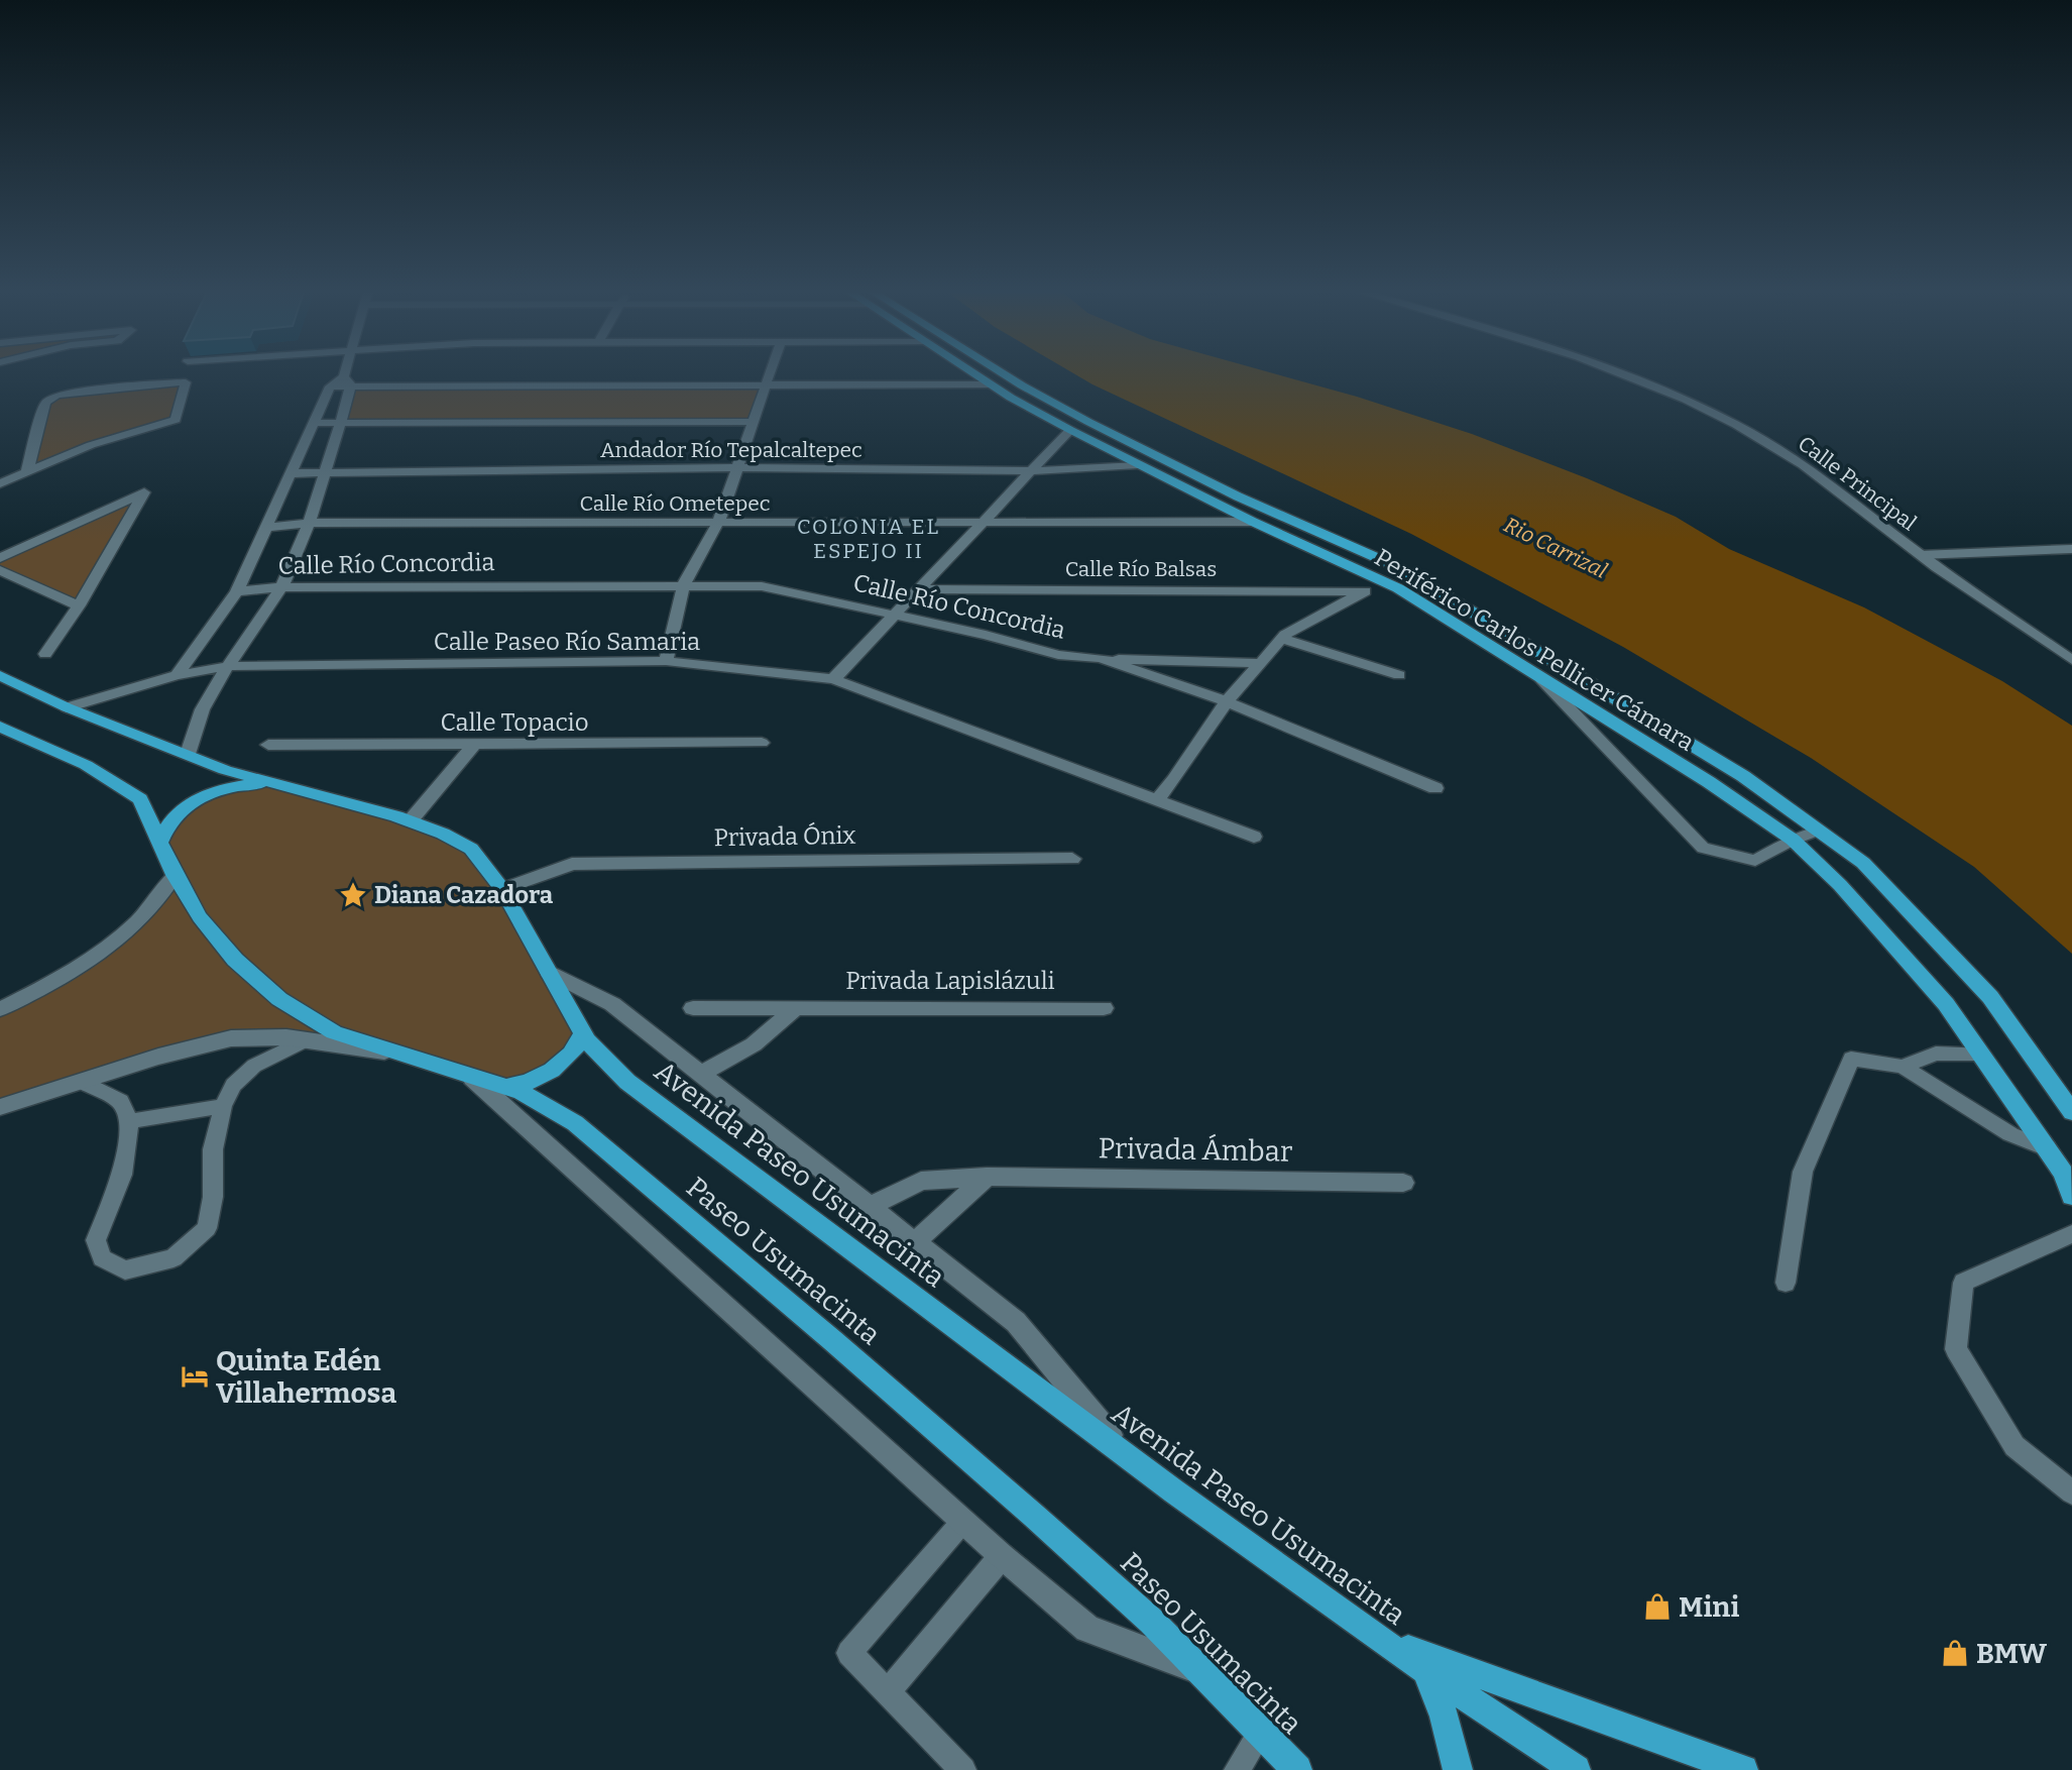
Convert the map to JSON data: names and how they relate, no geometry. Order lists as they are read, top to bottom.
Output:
{
  "streets": {
    "main road": ["Periférico Carlos Pellicer Cámara", "Avenida Paseo Usumacinta", "Paseo Usumacinta"],
    "street": [
      "Andador Río Tepalcaltepec",
      "Calle Principal",
      "Calle Río Ometepec",
      "Calle Río Concordia",
      "Calle Río Balsas",
      "Calle Paseo Río Samaria",
      "Calle Topacio",
      "Privada Ónix",
      "Privada Lapislázuli",
      "Privada Ámbar"
    ]
  },
  "crossings": [
    ["Andador Río Tepalcaltepec", "Periférico Carlos Pellicer Cámara"],
    ["Calle Río Ometepec", "Periférico Carlos Pellicer Cámara"],
    ["Calle Paseo Río Samaria", "Avenida Paseo Usumacinta"],
    ["Privada Ónix", "Avenida Paseo Usumacinta"]
  ],
  "districts": ["COLONIA EL ESPEJO II"],
  "water": ["Rio Carrizal"],
  "places": {
    "place": ["Diana Cazadora"],
    "hotel": ["Quinta Edén Villahermosa"],
    "shop": ["Mini", "BMW"]
  }
}
